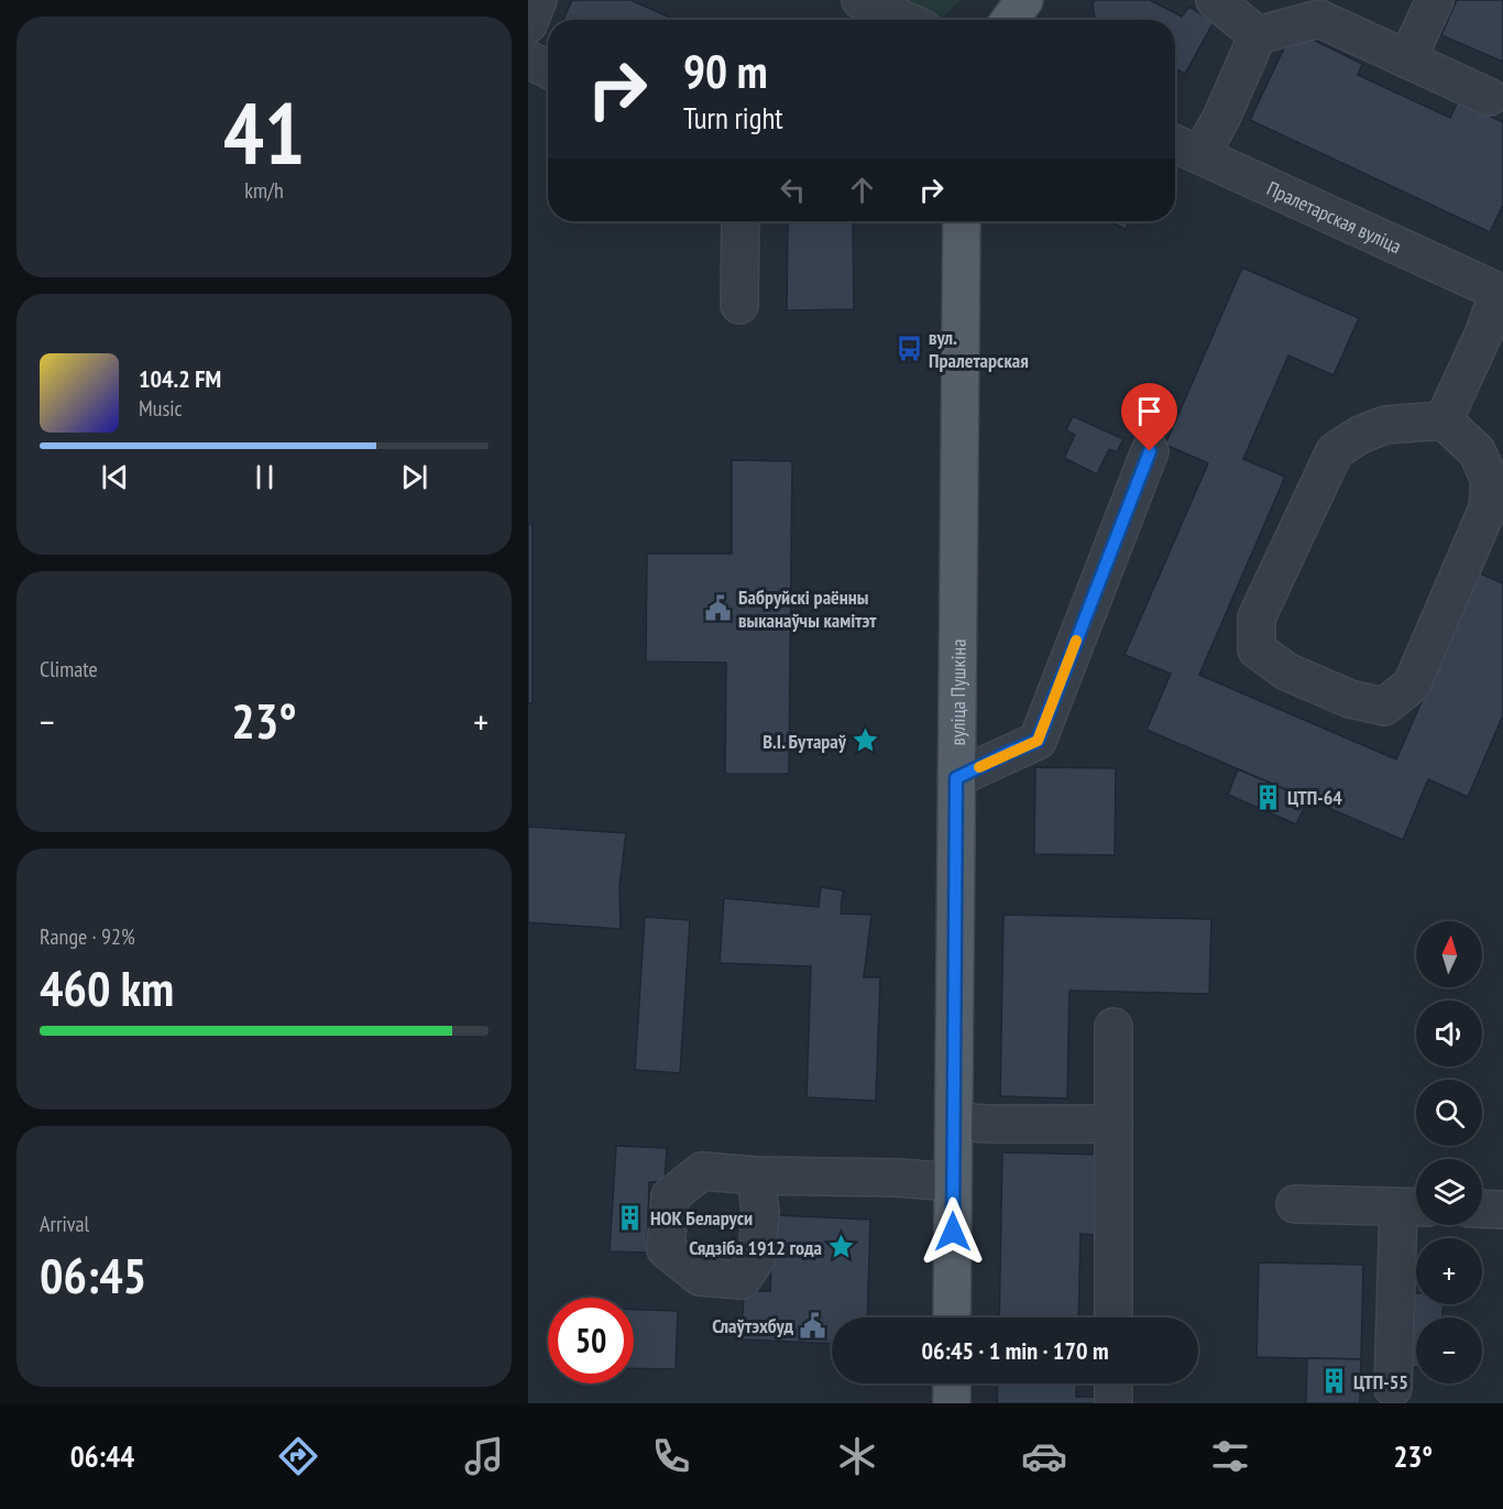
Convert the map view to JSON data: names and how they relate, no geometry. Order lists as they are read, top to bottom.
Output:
{
  "streets": {
    "main road": ["вуліца Пушкіна"],
    "street": ["Пралетарская вуліца"]
  },
  "places": {
    "bus stop": ["вул. Пралетарская"],
    "public building": ["Бабруйскі раённы выканаўчы камітэт", "Слаўтэхбуд"],
    "place": ["В.І. Бутараў", "Сядзіба 1912 года"],
    "building": ["ЦТП-64", "НОК Беларуси", "ЦТП-55"]
  },
  "north": "top",
  "page": {
    "tile": [
      ["41", "km/h"],
      "Climate",
      ["Range · 92%", "460 km"],
      ["Arrival", "06:45"]
    ],
    "turn": ["90 m", "Turn right"],
    "song": ["104.2 FM", "Music"],
    "heat": ["−", "23°", "+"],
    "map_buttons": ["+", "−"],
    "limit": "50",
    "trip": "06:45 · 1 min · 170 m",
    "tabs": ["06:44", "23°"]
  }
}
